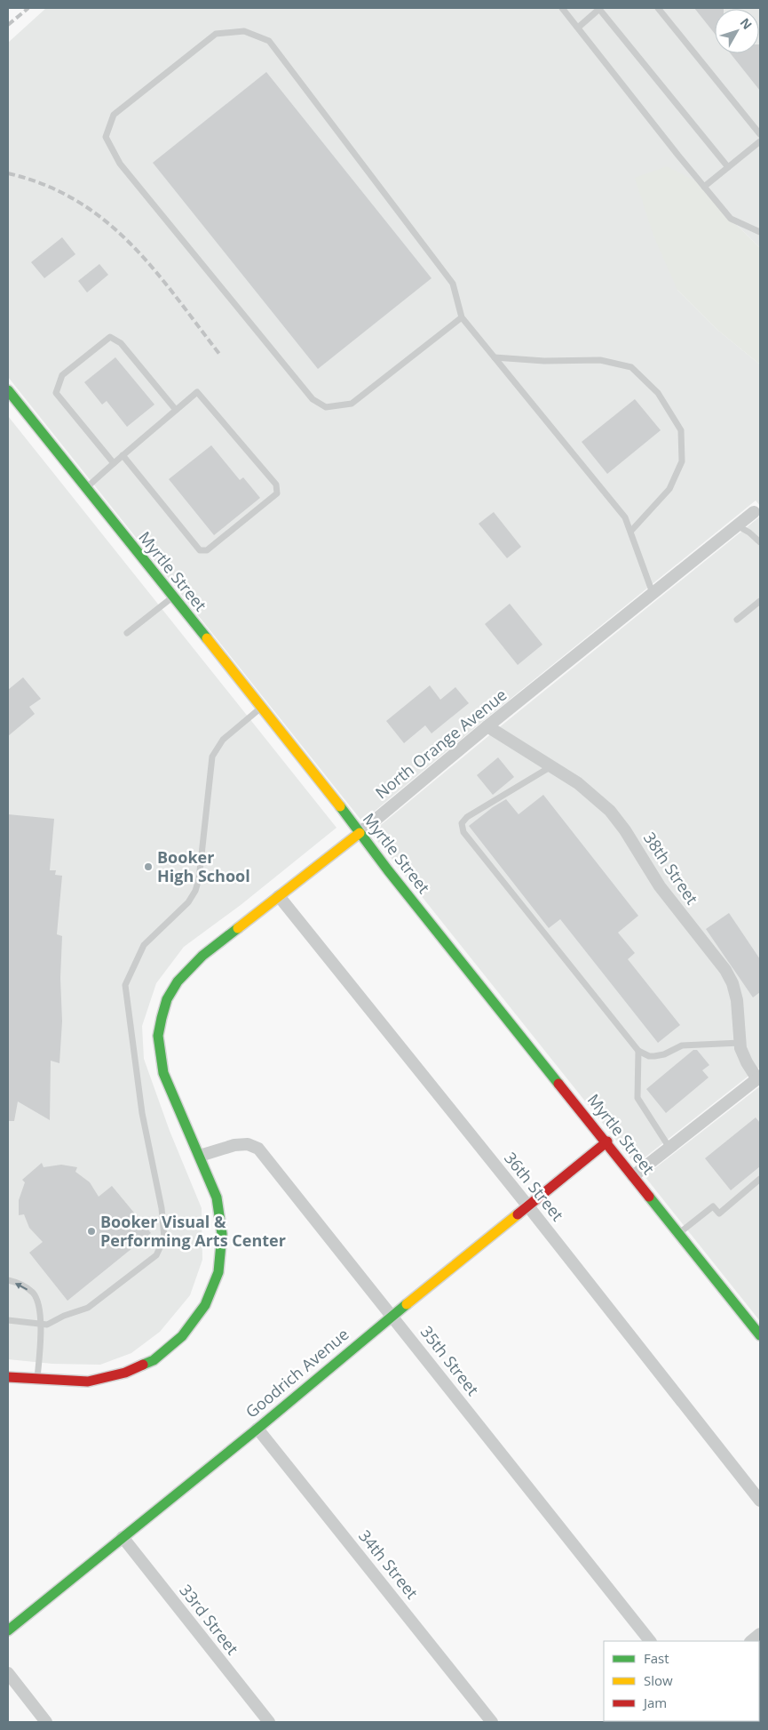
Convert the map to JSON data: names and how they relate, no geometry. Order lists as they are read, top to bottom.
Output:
{
  "streets": {
    "street": [
      "Myrtle Street",
      "North Orange Avenue",
      "38th Street",
      "36th Street",
      "35th Street",
      "Goodrich Avenue",
      "34th Street",
      "33rd Street"
    ]
  },
  "crossings": [
    ["Myrtle Street", "North Orange Avenue"],
    ["Myrtle Street", "Goodrich Avenue"],
    ["North Orange Avenue", "38th Street"],
    ["North Orange Avenue", "36th Street"],
    ["North Orange Avenue", "35th Street"],
    ["36th Street", "Goodrich Avenue"],
    ["35th Street", "Goodrich Avenue"],
    ["Goodrich Avenue", "34th Street"],
    ["Goodrich Avenue", "33rd Street"]
  ],
  "places": ["Booker High School", "Booker Visual & Performing Arts Center"],
  "legend": ["Fast", "Slow", "Jam"],
  "north": "top right"
}
